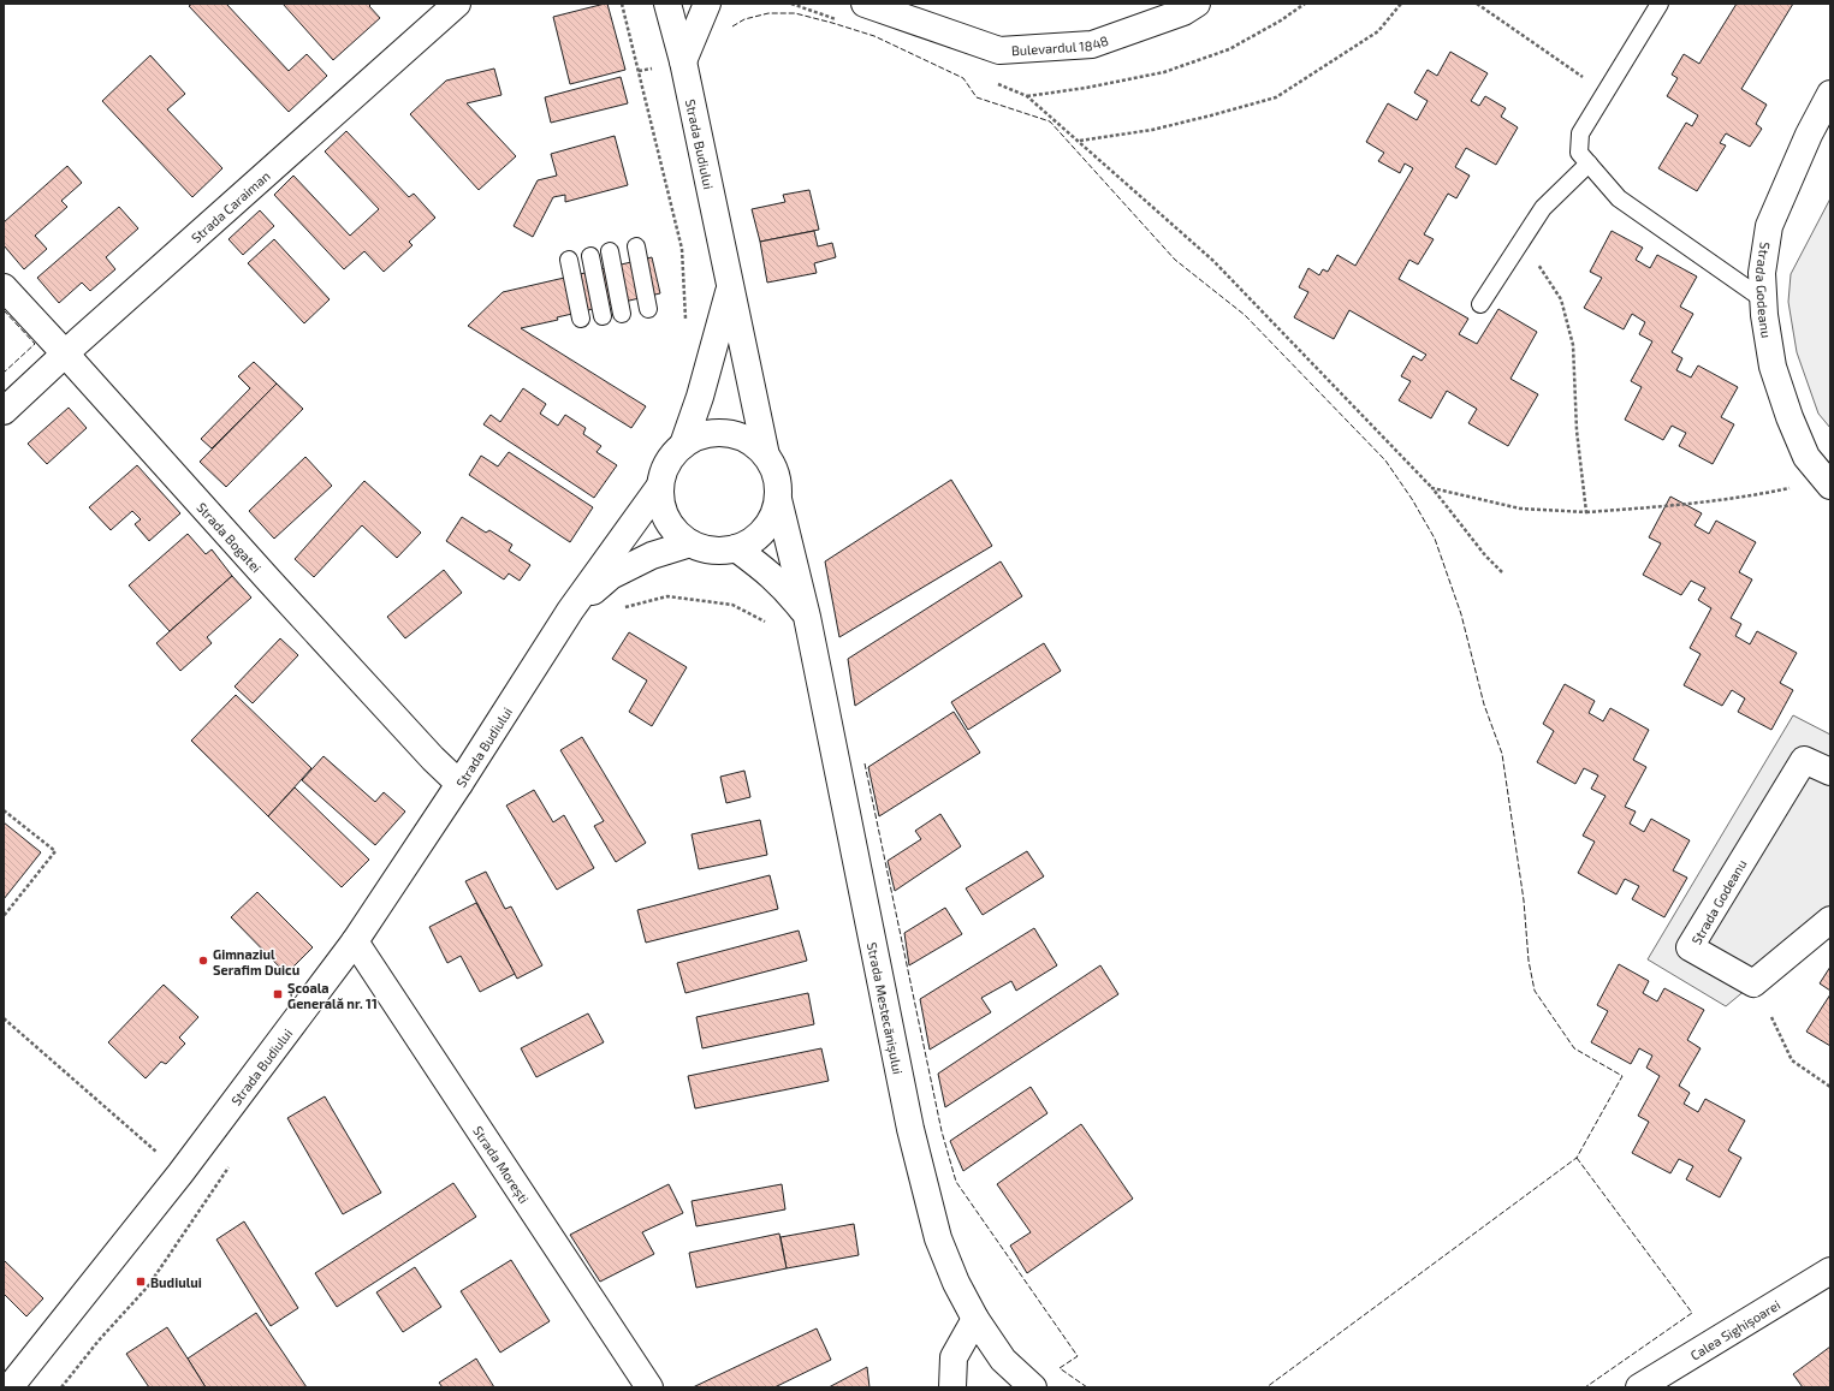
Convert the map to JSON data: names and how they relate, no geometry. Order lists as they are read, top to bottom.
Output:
{
  "streets": {
    "main road": [
      "Bulevardul 1848",
      "Strada Budiului",
      "Strada Caraiman",
      "Strada Godeanu",
      "Strada Bogatei",
      "Strada Mestecănișului",
      "Strada Morești",
      "Calea Sighișoarei"
    ]
  },
  "crossings": [
    ["Strada Budiului", "Strada Bogatei"],
    ["Strada Budiului", "Strada Mestecănișului"],
    ["Strada Budiului", "Strada Morești"],
    ["Strada Caraiman", "Strada Bogatei"]
  ],
  "places": {
    "other": ["Gimnaziul Serafim Duicu"],
    "transit": ["Școala Generală nr. 11", "Budiului"]
  }
}
